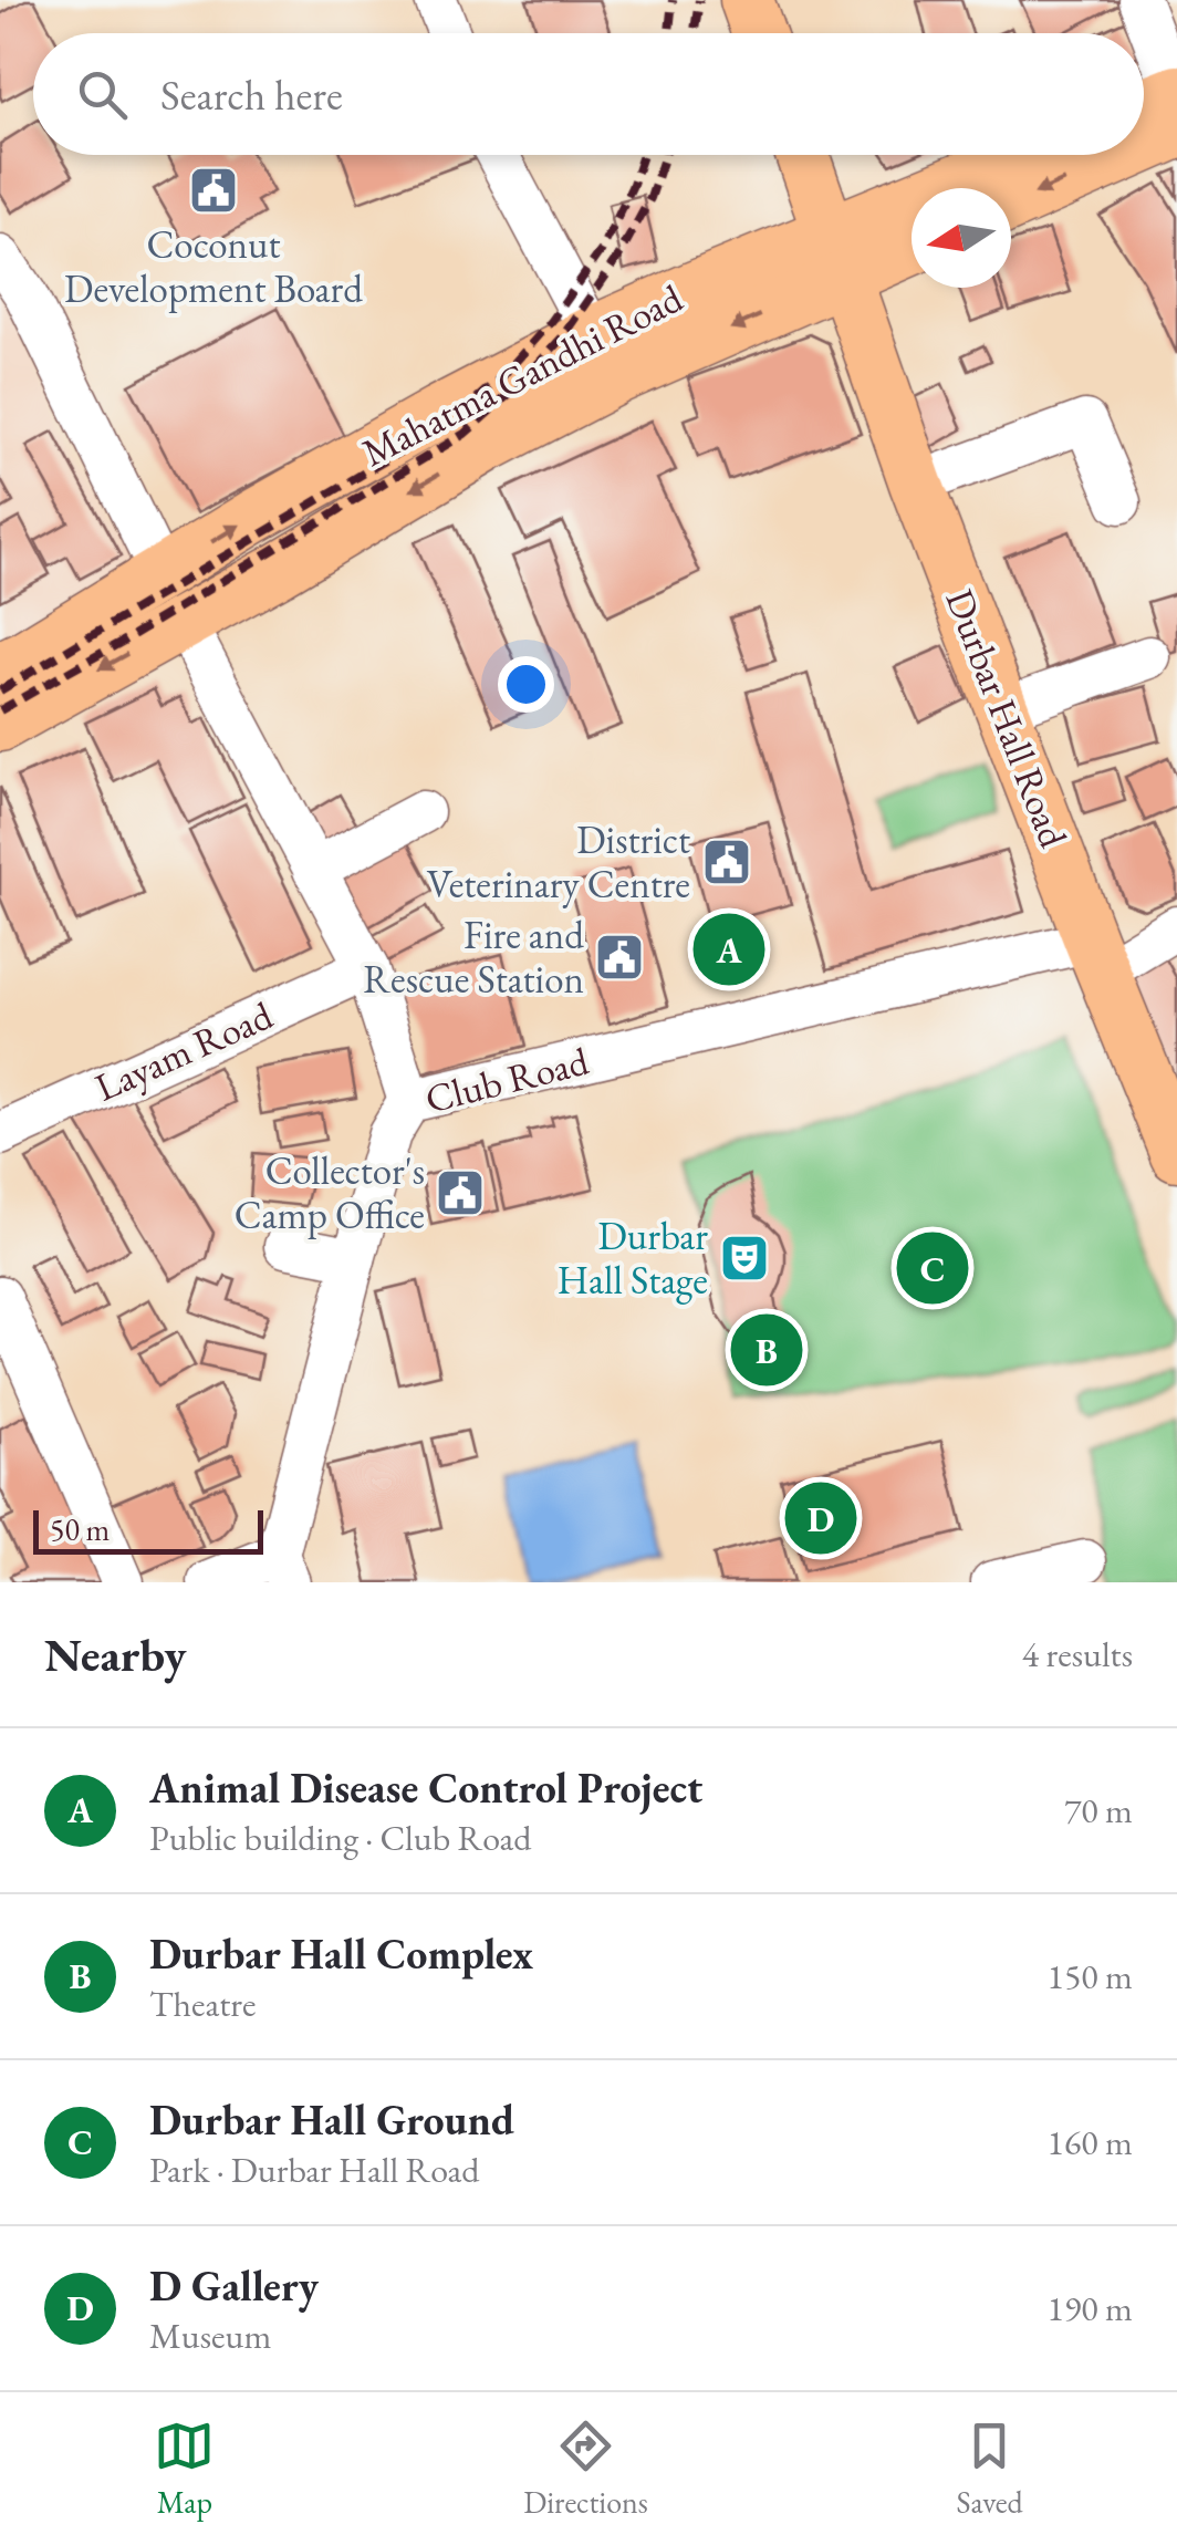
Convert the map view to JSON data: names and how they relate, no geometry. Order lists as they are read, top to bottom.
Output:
{
  "streets": {
    "main road": ["Mahatma Gandhi Road", "Durbar Hall Road"],
    "street": ["Layam Road", "Club Road"]
  },
  "crossings": [
    ["Mahatma Gandhi Road", "Durbar Hall Road"],
    ["Durbar Hall Road", "Club Road"]
  ],
  "places": {
    "public building": [
      "Coconut Development Board",
      "District Veterinary Centre",
      "Fire and Rescue Station",
      "Collector's Camp Office"
    ],
    "theatre": ["Durbar Hall Stage"]
  },
  "scale_bar": "50 m",
  "north": "left",
  "page": {
    "search": "Search here",
    "pins": [
      "A",
      "C",
      "B",
      "D"
    ],
    "scale": "50 m",
    "heading": ["Nearby", "4 results"],
    "list": [
      {
        "mark": "A",
        "name": "Animal Disease Control Project",
        "note": "Public building · Club Road",
        "value": "70 m"
      },
      {
        "mark": "B",
        "name": "Durbar Hall Complex",
        "note": "Theatre",
        "value": "150 m"
      },
      {
        "mark": "C",
        "name": "Durbar Hall Ground",
        "note": "Park · Durbar Hall Road",
        "value": "160 m"
      },
      {
        "mark": "D",
        "name": "D Gallery",
        "note": "Museum",
        "value": "190 m"
      }
    ],
    "nav": ["Map", "Directions", "Saved"]
  }
}
